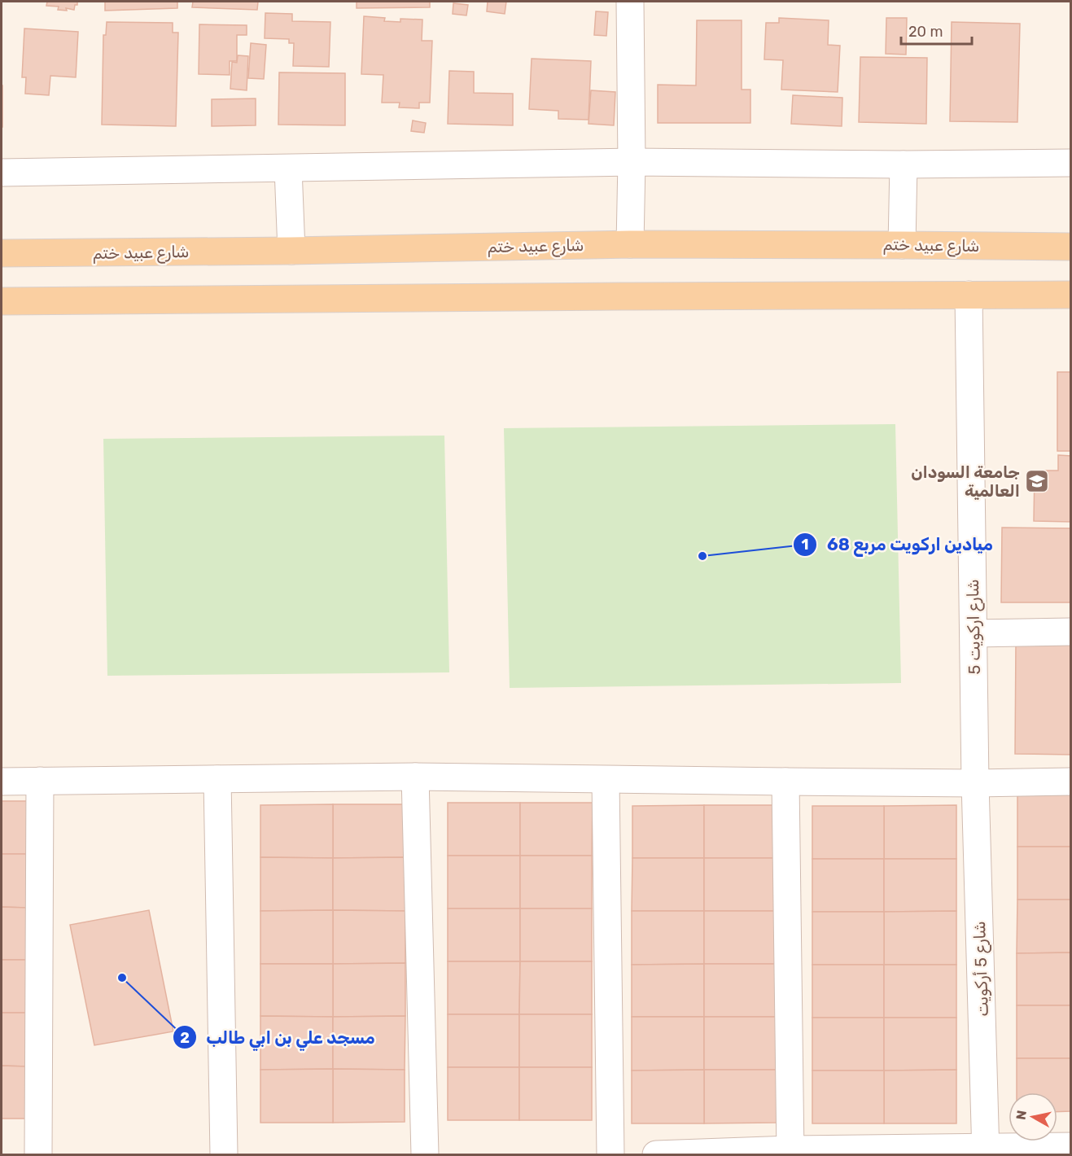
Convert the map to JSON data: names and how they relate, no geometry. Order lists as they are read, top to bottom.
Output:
{
  "streets": {
    "main road": ["شارع عبيد ختم"],
    "street": ["شارع اركويت 5", "شارع 5 أركويت"]
  },
  "crossings": [
    ["شارع اركويت 5", "شارع 5 أركويت"]
  ],
  "places": {
    "school or university": ["جامعة السودان العالمية"],
    "other": ["ميادين اركويت مربع 68", "مسجد علي بن ابي طالب"]
  },
  "scale_bar": "20 m",
  "north": "left"
}
